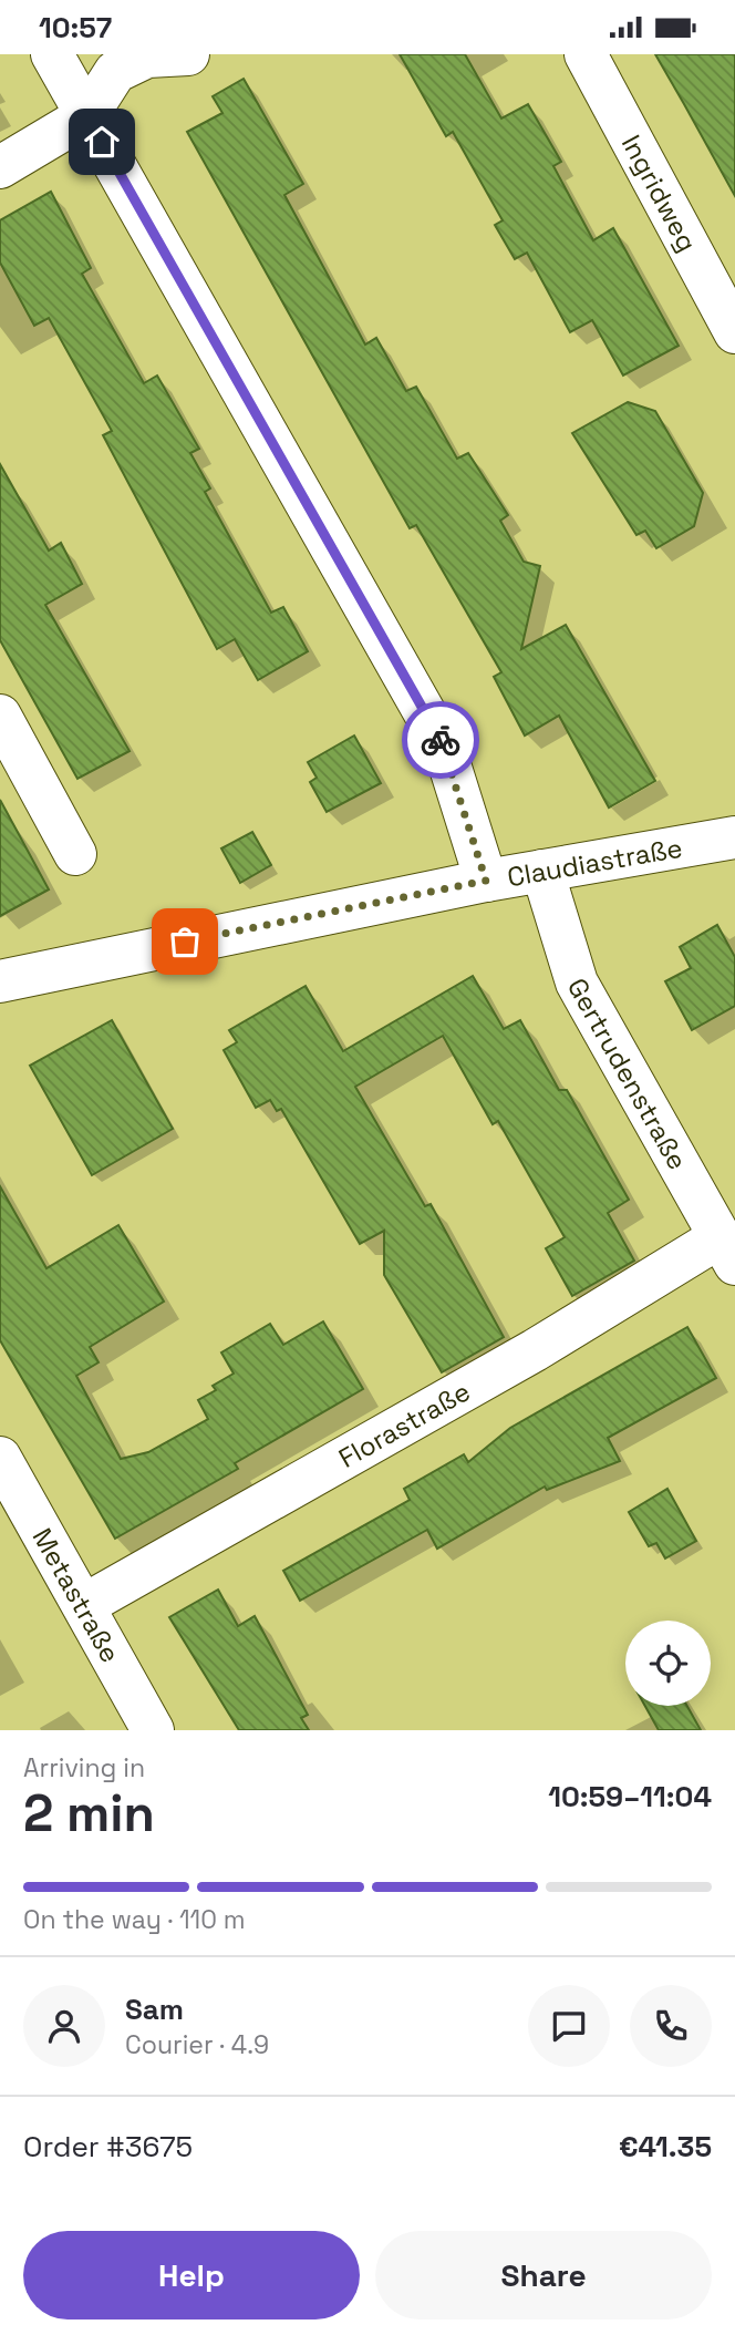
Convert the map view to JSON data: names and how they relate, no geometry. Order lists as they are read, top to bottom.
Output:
{
  "streets": {
    "street": [
      "Ingridweg",
      "Claudiastraße",
      "Gertrudenstraße",
      "Florastraße",
      "Metastraße"
    ]
  },
  "crossings": [
    ["Claudiastraße", "Gertrudenstraße"],
    ["Gertrudenstraße", "Florastraße"],
    ["Florastraße", "Metastraße"]
  ],
  "page": {
    "status": "10:57",
    "heading": ["2 min", "Arriving in", "10:59–11:04"],
    "panel": [
      "Sam",
      "Courier · 4.9",
      "Order #3675",
      "€41.35"
    ],
    "bar": "On the way · 110 m",
    "buttons": ["Help", "Share"]
  }
}
